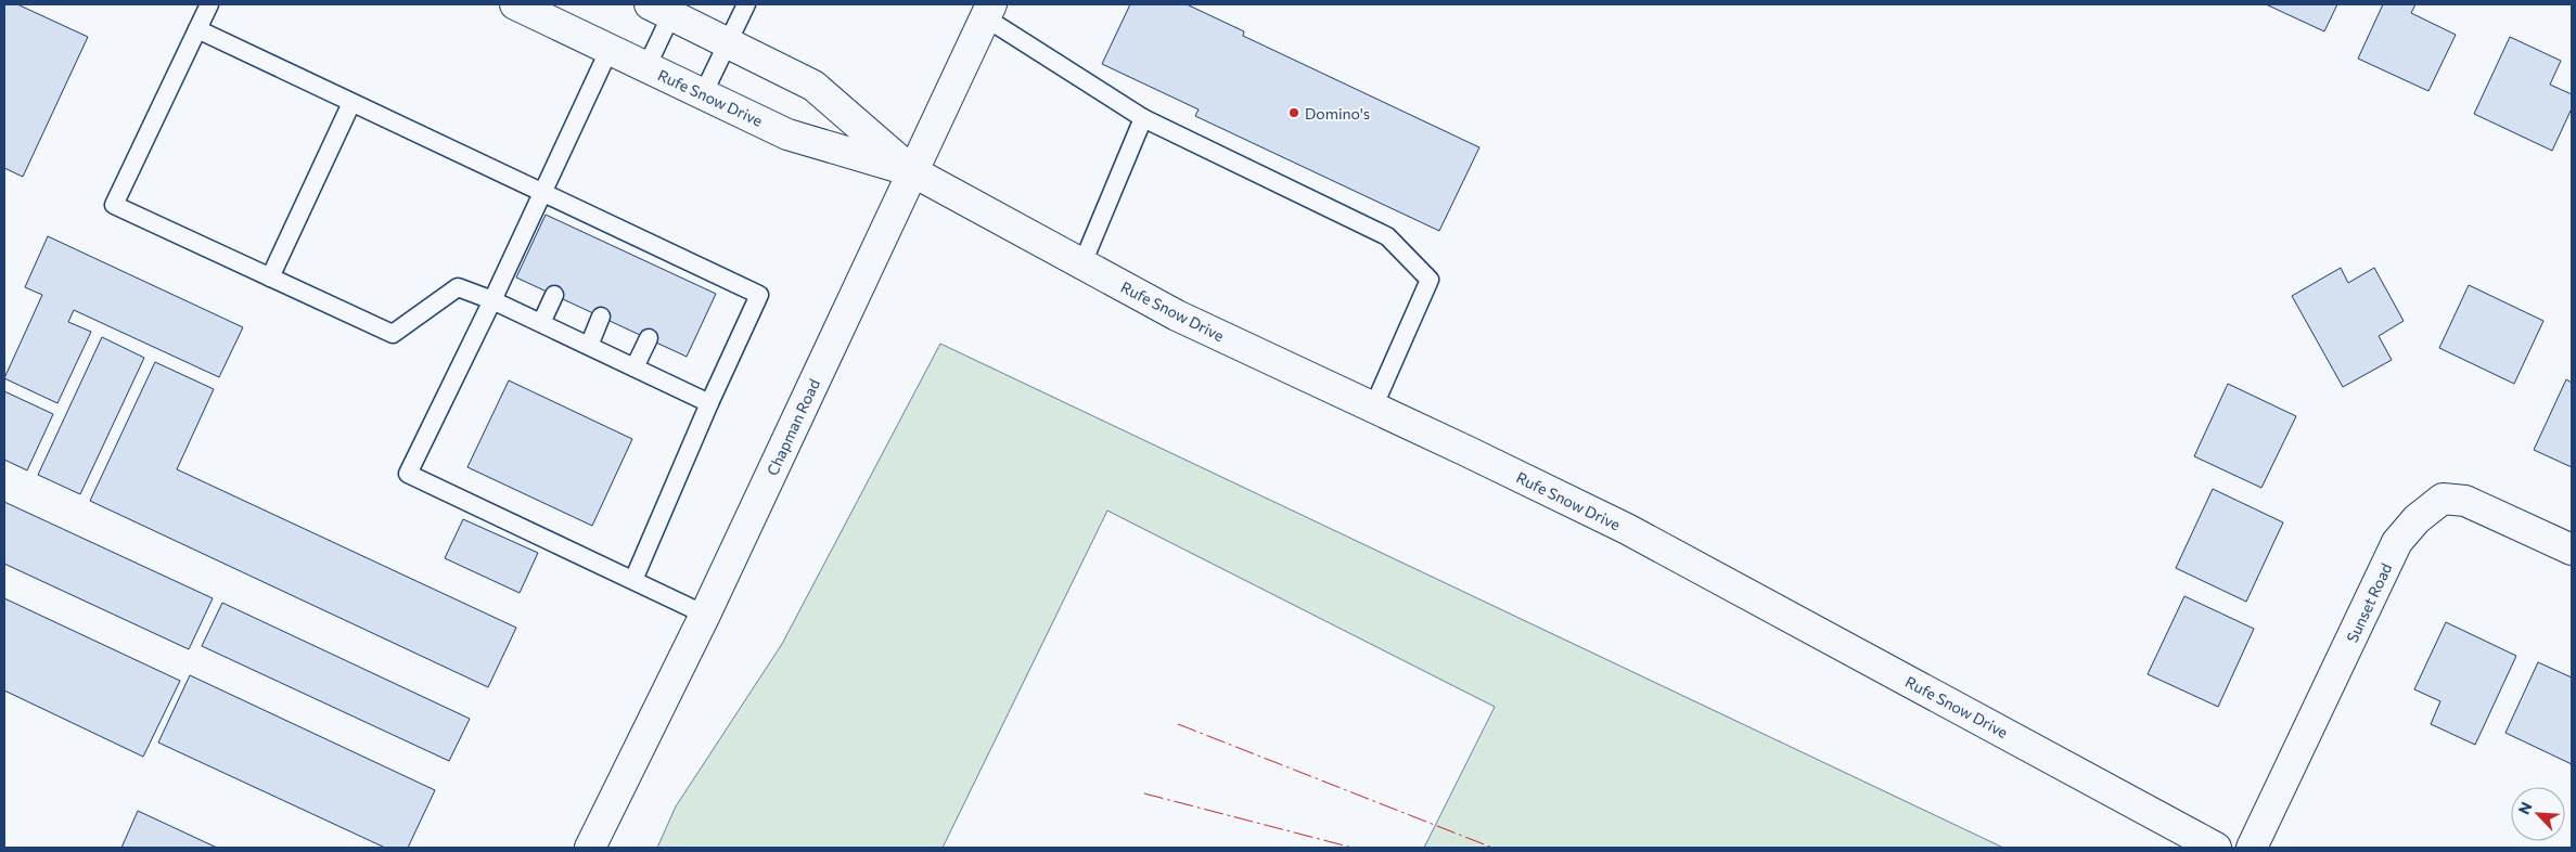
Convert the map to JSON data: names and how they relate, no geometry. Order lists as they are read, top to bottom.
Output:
{
  "streets": {
    "main road": ["Rufe Snow Drive", "Chapman Road", "Sunset Road"]
  },
  "crossings": [
    ["Rufe Snow Drive", "Chapman Road"]
  ],
  "places": ["Domino's"],
  "north": "top left"
}
